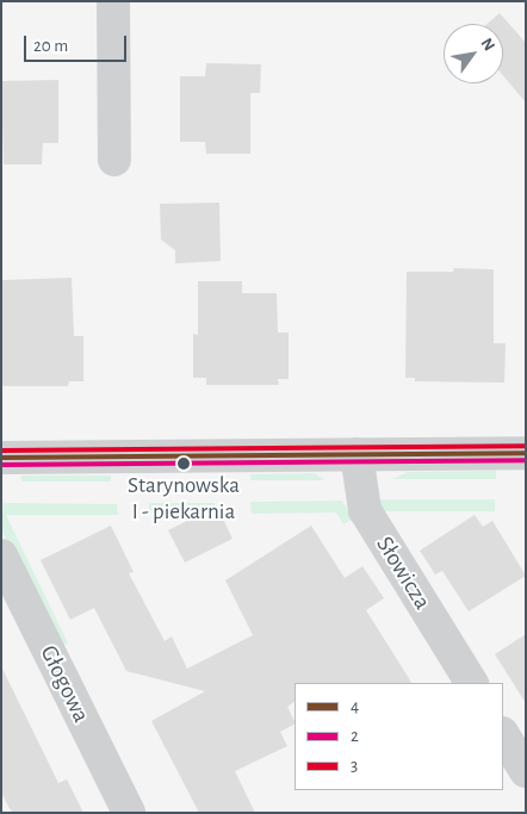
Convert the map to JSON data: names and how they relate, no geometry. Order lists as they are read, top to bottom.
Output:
{
  "streets": {
    "street": ["Słowicza", "Głogowa"]
  },
  "places": ["Starynowska I - piekarnia"],
  "lines": ["transit line 3", "transit line 4", "transit line 2"],
  "legend": ["4", "2", "3"],
  "scale_bar": "20 m",
  "north": "top right"
}
